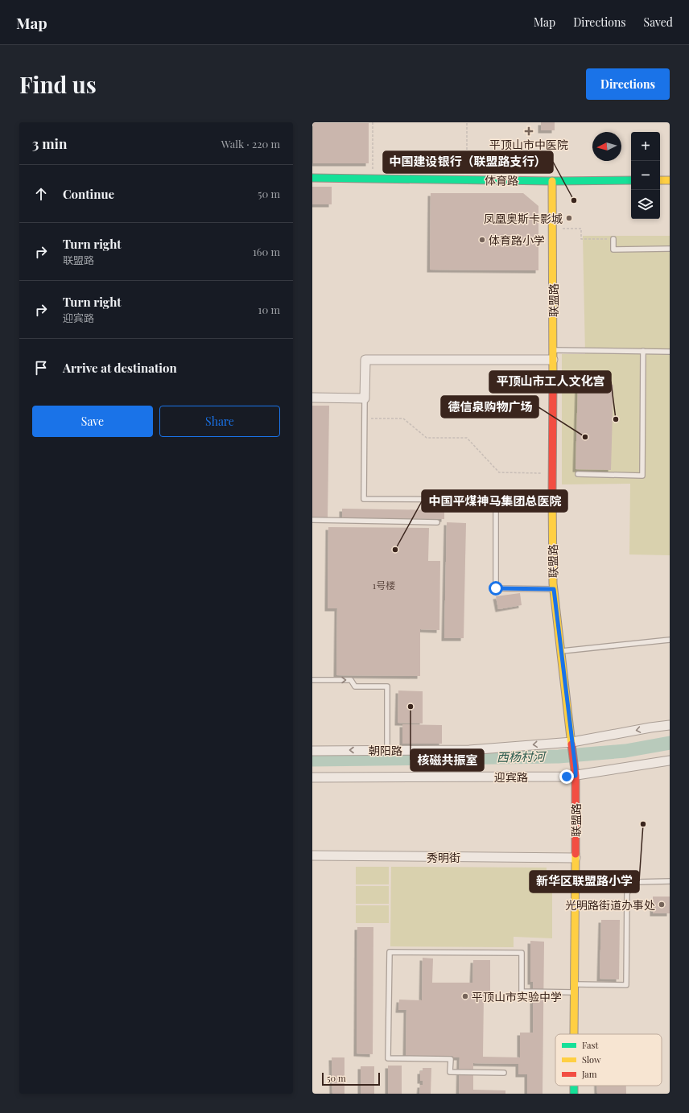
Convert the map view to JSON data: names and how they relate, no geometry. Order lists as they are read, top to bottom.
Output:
{
  "streets": {
    "street": [
      "体育路",
      "联盟路",
      "朝阳路",
      "迎宾路",
      "秀明街"
    ]
  },
  "crossings": [
    ["体育路", "联盟路"],
    ["联盟路", "朝阳路"],
    ["联盟路", "迎宾路"],
    ["联盟路", "秀明街"]
  ],
  "one_way": ["朝阳路"],
  "water": ["西杨村河"],
  "places": {
    "health": ["平顶山市中医院"],
    "other": [
      "中国建设银行（联盟路支行）",
      "凤凰奥斯卡影城",
      "体育路小学",
      "平顶山市工人文化宫",
      "德信泉购物广场",
      "中国平煤神马集团总医院",
      "核磁共振室",
      "新华区联盟路小学",
      "光明路街道办事处",
      "平顶山市实验中学"
    ]
  },
  "house_numbers": ["1号楼"],
  "legend": ["Fast", "Slow", "Jam"],
  "scale_bar": "50 m",
  "north": "left",
  "page": {
    "header": "Map",
    "nav": ["Map", "Directions", "Saved"],
    "buttons": [
      "Directions",
      ["Save", "Share"]
    ],
    "title": "Find us",
    "heading": ["3 min", "Walk · 220 m"],
    "map_buttons": ["+", "−"],
    "list": [
      ["Continue", "50 m"],
      ["Turn right", "联盟路", "160 m"],
      ["Turn right", "迎宾路", "10 m"],
      "Arrive at destination"
    ],
    "scale": "50 m"
  }
}
